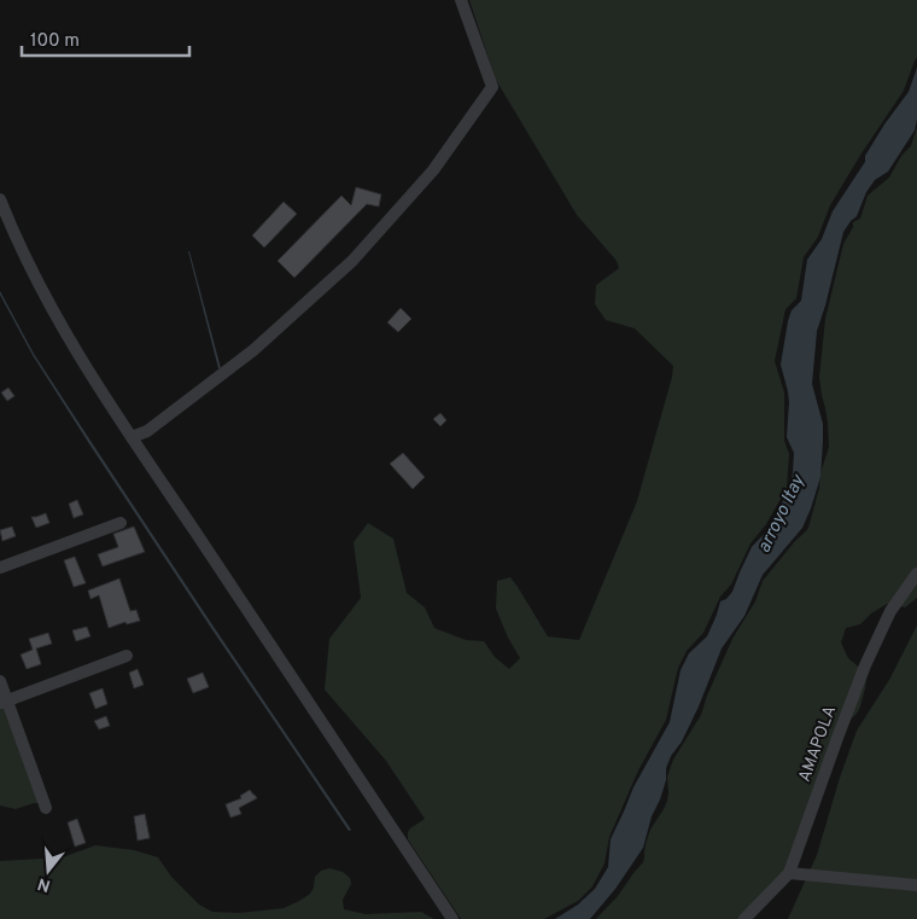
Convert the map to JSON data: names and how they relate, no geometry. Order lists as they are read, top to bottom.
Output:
{
  "streets": {
    "street": ["AMAPOLA"]
  },
  "water": ["arroyo Itay"],
  "scale_bar": "100 m",
  "north": "bottom"
}
